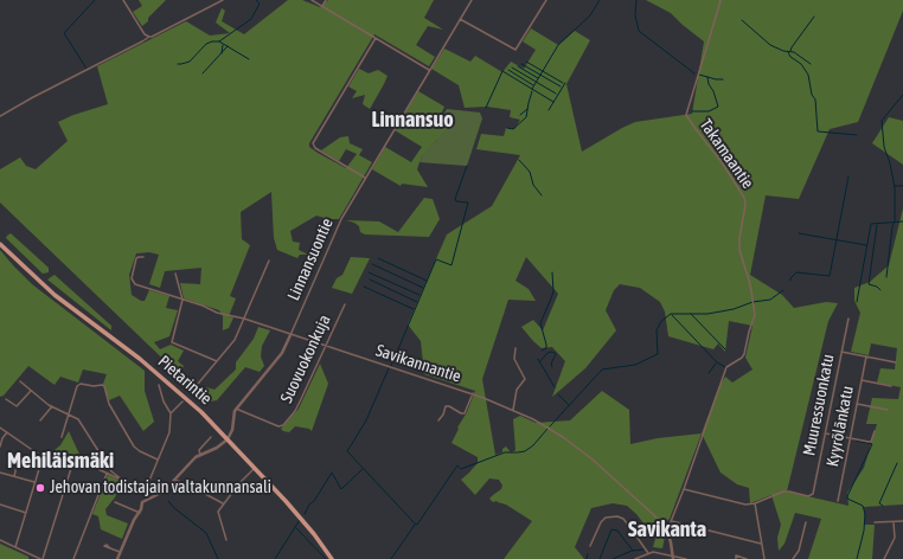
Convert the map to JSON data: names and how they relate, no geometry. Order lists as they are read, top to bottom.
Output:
{
  "streets": {
    "main road": ["Pietarintie"],
    "street": [
      "Takamaantie",
      "Linnansuontie",
      "Suovuokonkuja",
      "Savikannantie",
      "Muuressuonkatu",
      "Kyyrölänkatu"
    ]
  },
  "crossings": [
    ["Takamaantie", "Savikannantie"],
    ["Linnansuontie", "Suovuokonkuja"],
    ["Linnansuontie", "Savikannantie"],
    ["Linnansuontie", "Pietarintie"],
    ["Suovuokonkuja", "Savikannantie"]
  ],
  "districts": ["Linnansuo", "Mehiläismäki", "Savikanta"],
  "places": ["Jehovan todistajain valtakunnansali"]
}
